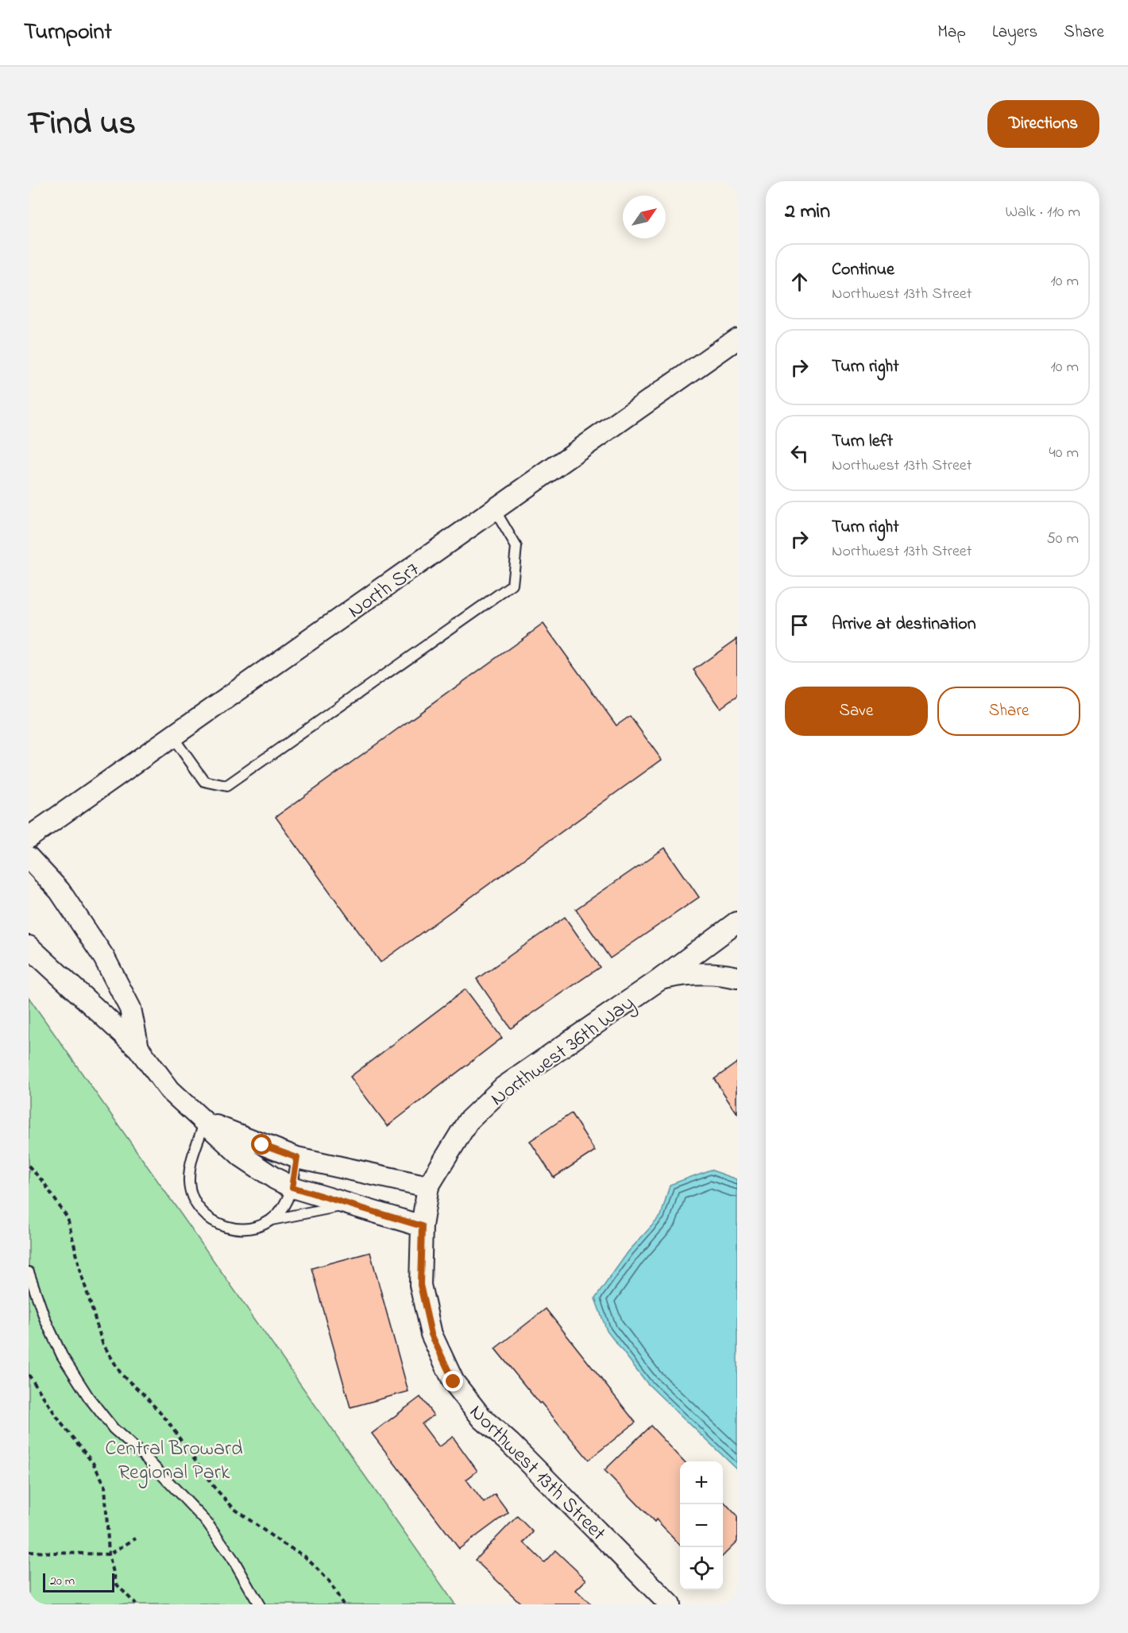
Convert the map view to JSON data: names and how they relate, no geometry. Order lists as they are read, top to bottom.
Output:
{
  "streets": {
    "street": ["North Sr7", "Northwest 36th Way", "Northwest 13th Street"]
  },
  "crossings": [
    ["Northwest 36th Way", "Northwest 13th Street"]
  ],
  "parks": ["Central Broward Regional Park"],
  "scale_bar": "20 m",
  "north": "top right",
  "page": {
    "header": "Turnpoint",
    "nav": ["Map", "Layers", "Share"],
    "title": "Find us",
    "buttons": [
      "Directions",
      ["Save", "Share"]
    ],
    "heading": ["2 min", "Walk · 110 m"],
    "list": [
      ["Continue", "Northwest 13th Street", "10 m"],
      ["Turn right", "10 m"],
      ["Turn left", "Northwest 13th Street", "40 m"],
      ["Turn right", "Northwest 13th Street", "50 m"],
      "Arrive at destination"
    ],
    "map_buttons": ["+", "−"],
    "scale": "20 m"
  }
}
